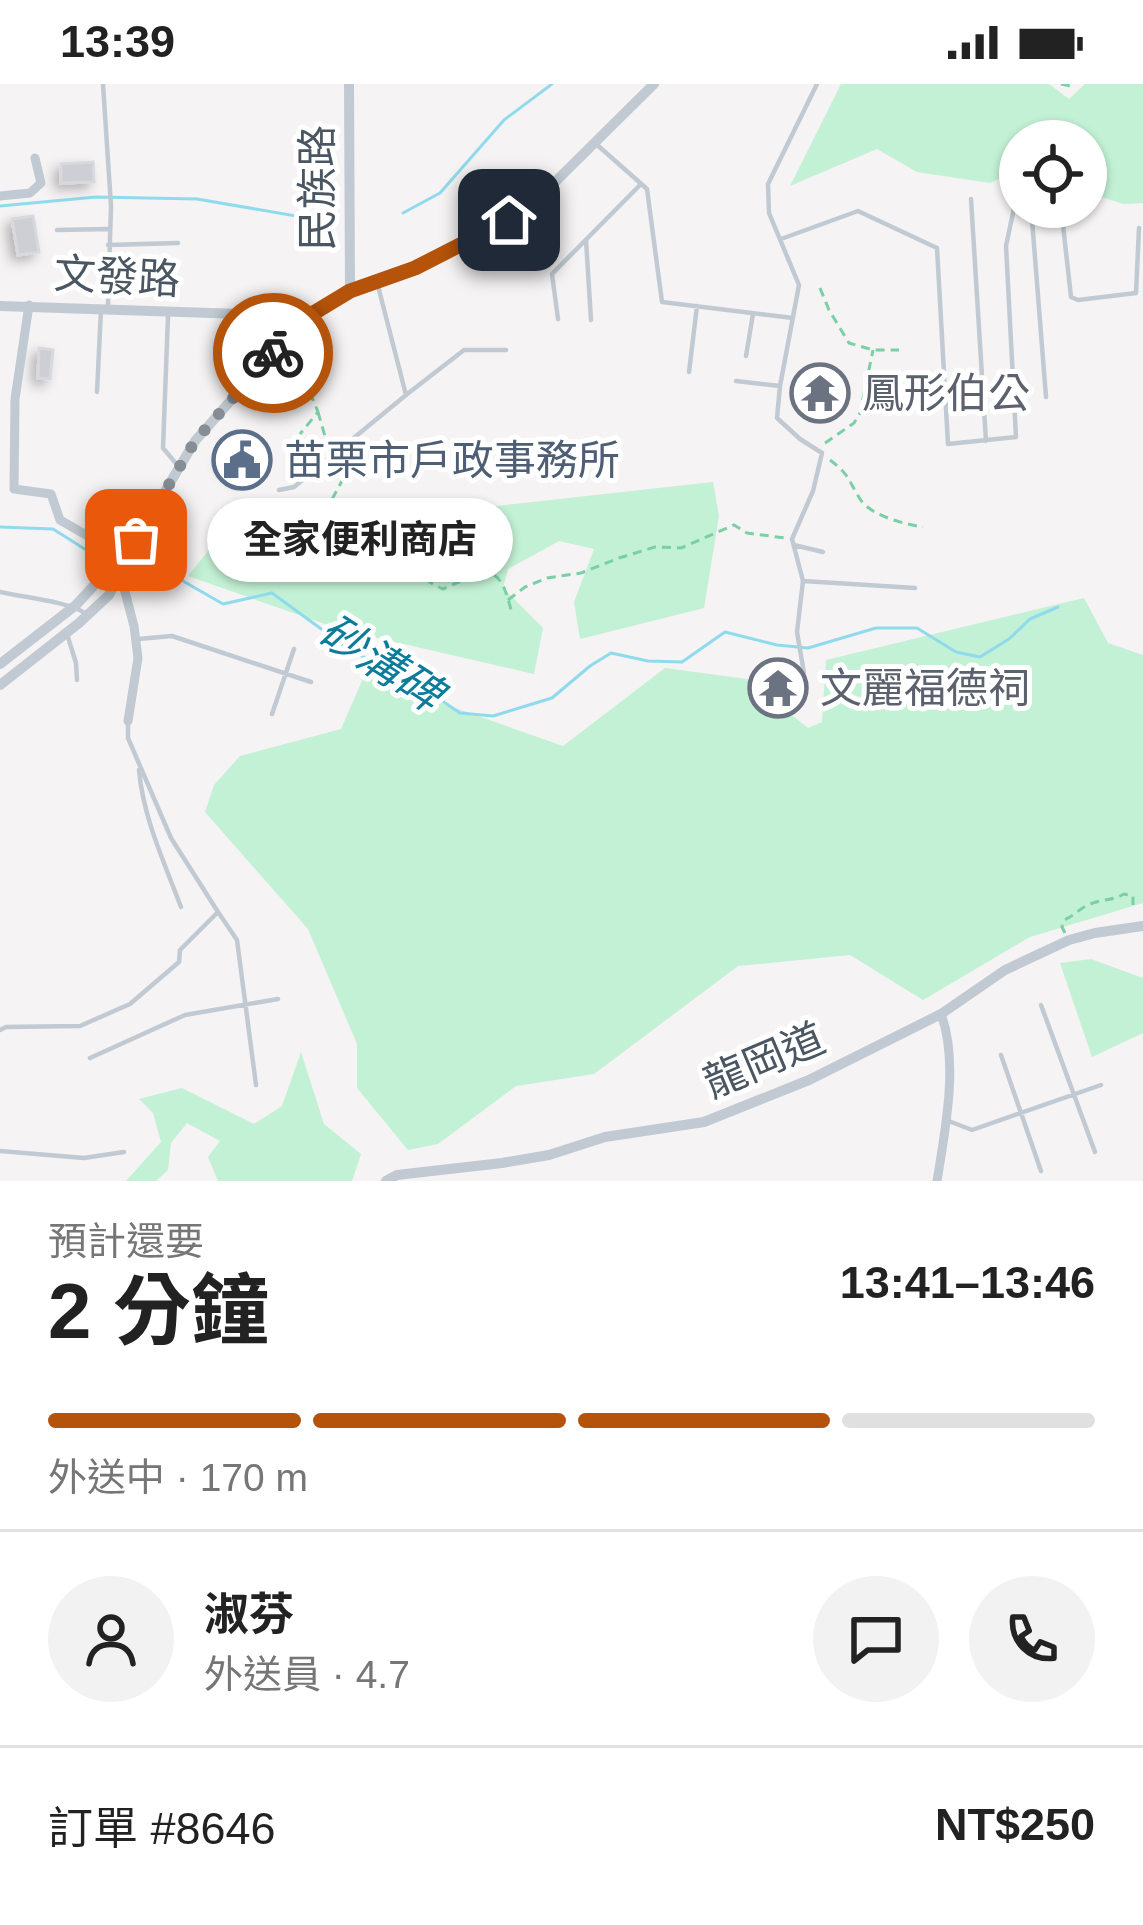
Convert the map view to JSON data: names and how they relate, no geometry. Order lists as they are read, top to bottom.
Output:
{
  "streets": {
    "street": ["民族路", "文發路", "龍岡道"]
  },
  "water": ["砂溝碑"],
  "places": {
    "temple": ["鳳形伯公", "文麗福德祠"],
    "public building": ["苗栗市戶政事務所"],
    "other": ["全家便利商店"]
  },
  "page": {
    "status": "13:39",
    "bubble": "全家便利商店",
    "heading": ["2 分鐘", "預計還要", "13:41–13:46"],
    "panel": [
      "淑芬",
      "外送員 · 4.7",
      "訂單 #8646",
      "NT$250"
    ],
    "bar": "外送中 · 170 m"
  }
}
